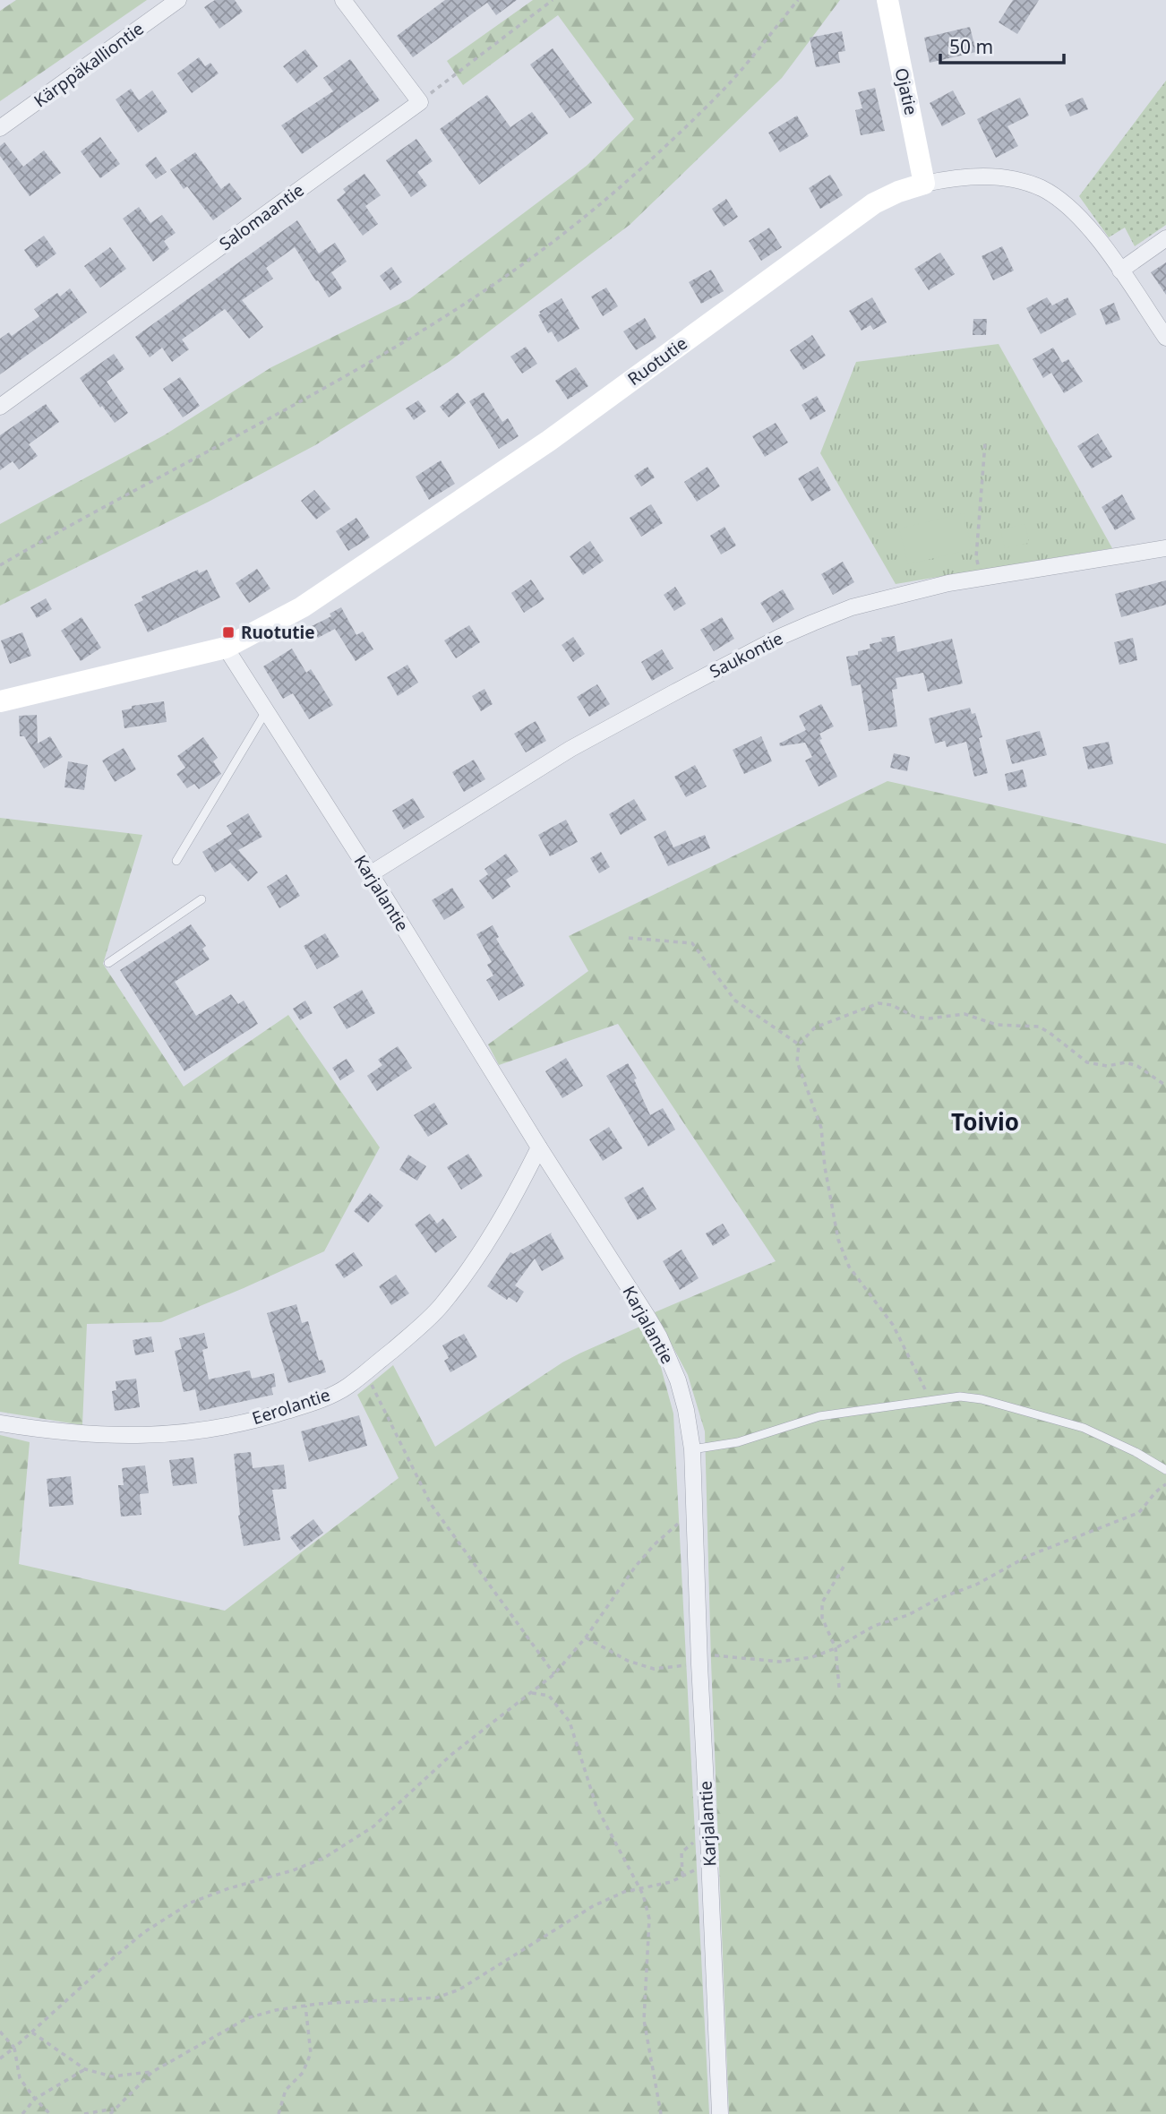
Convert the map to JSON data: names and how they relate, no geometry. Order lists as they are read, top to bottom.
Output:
{
  "streets": {
    "street": [
      "Kärppäkalliontie",
      "Ojatie",
      "Salomaantie",
      "Ruotutie",
      "Saukontie",
      "Karjalantie",
      "Eerolantie"
    ]
  },
  "crossings": [
    ["Ojatie", "Ruotutie"],
    ["Ruotutie", "Karjalantie"],
    ["Saukontie", "Karjalantie"],
    ["Karjalantie", "Eerolantie"]
  ],
  "districts": ["Toivio"],
  "places": {
    "transit": ["Ruotutie"]
  },
  "scale_bar": "50 m"
}
